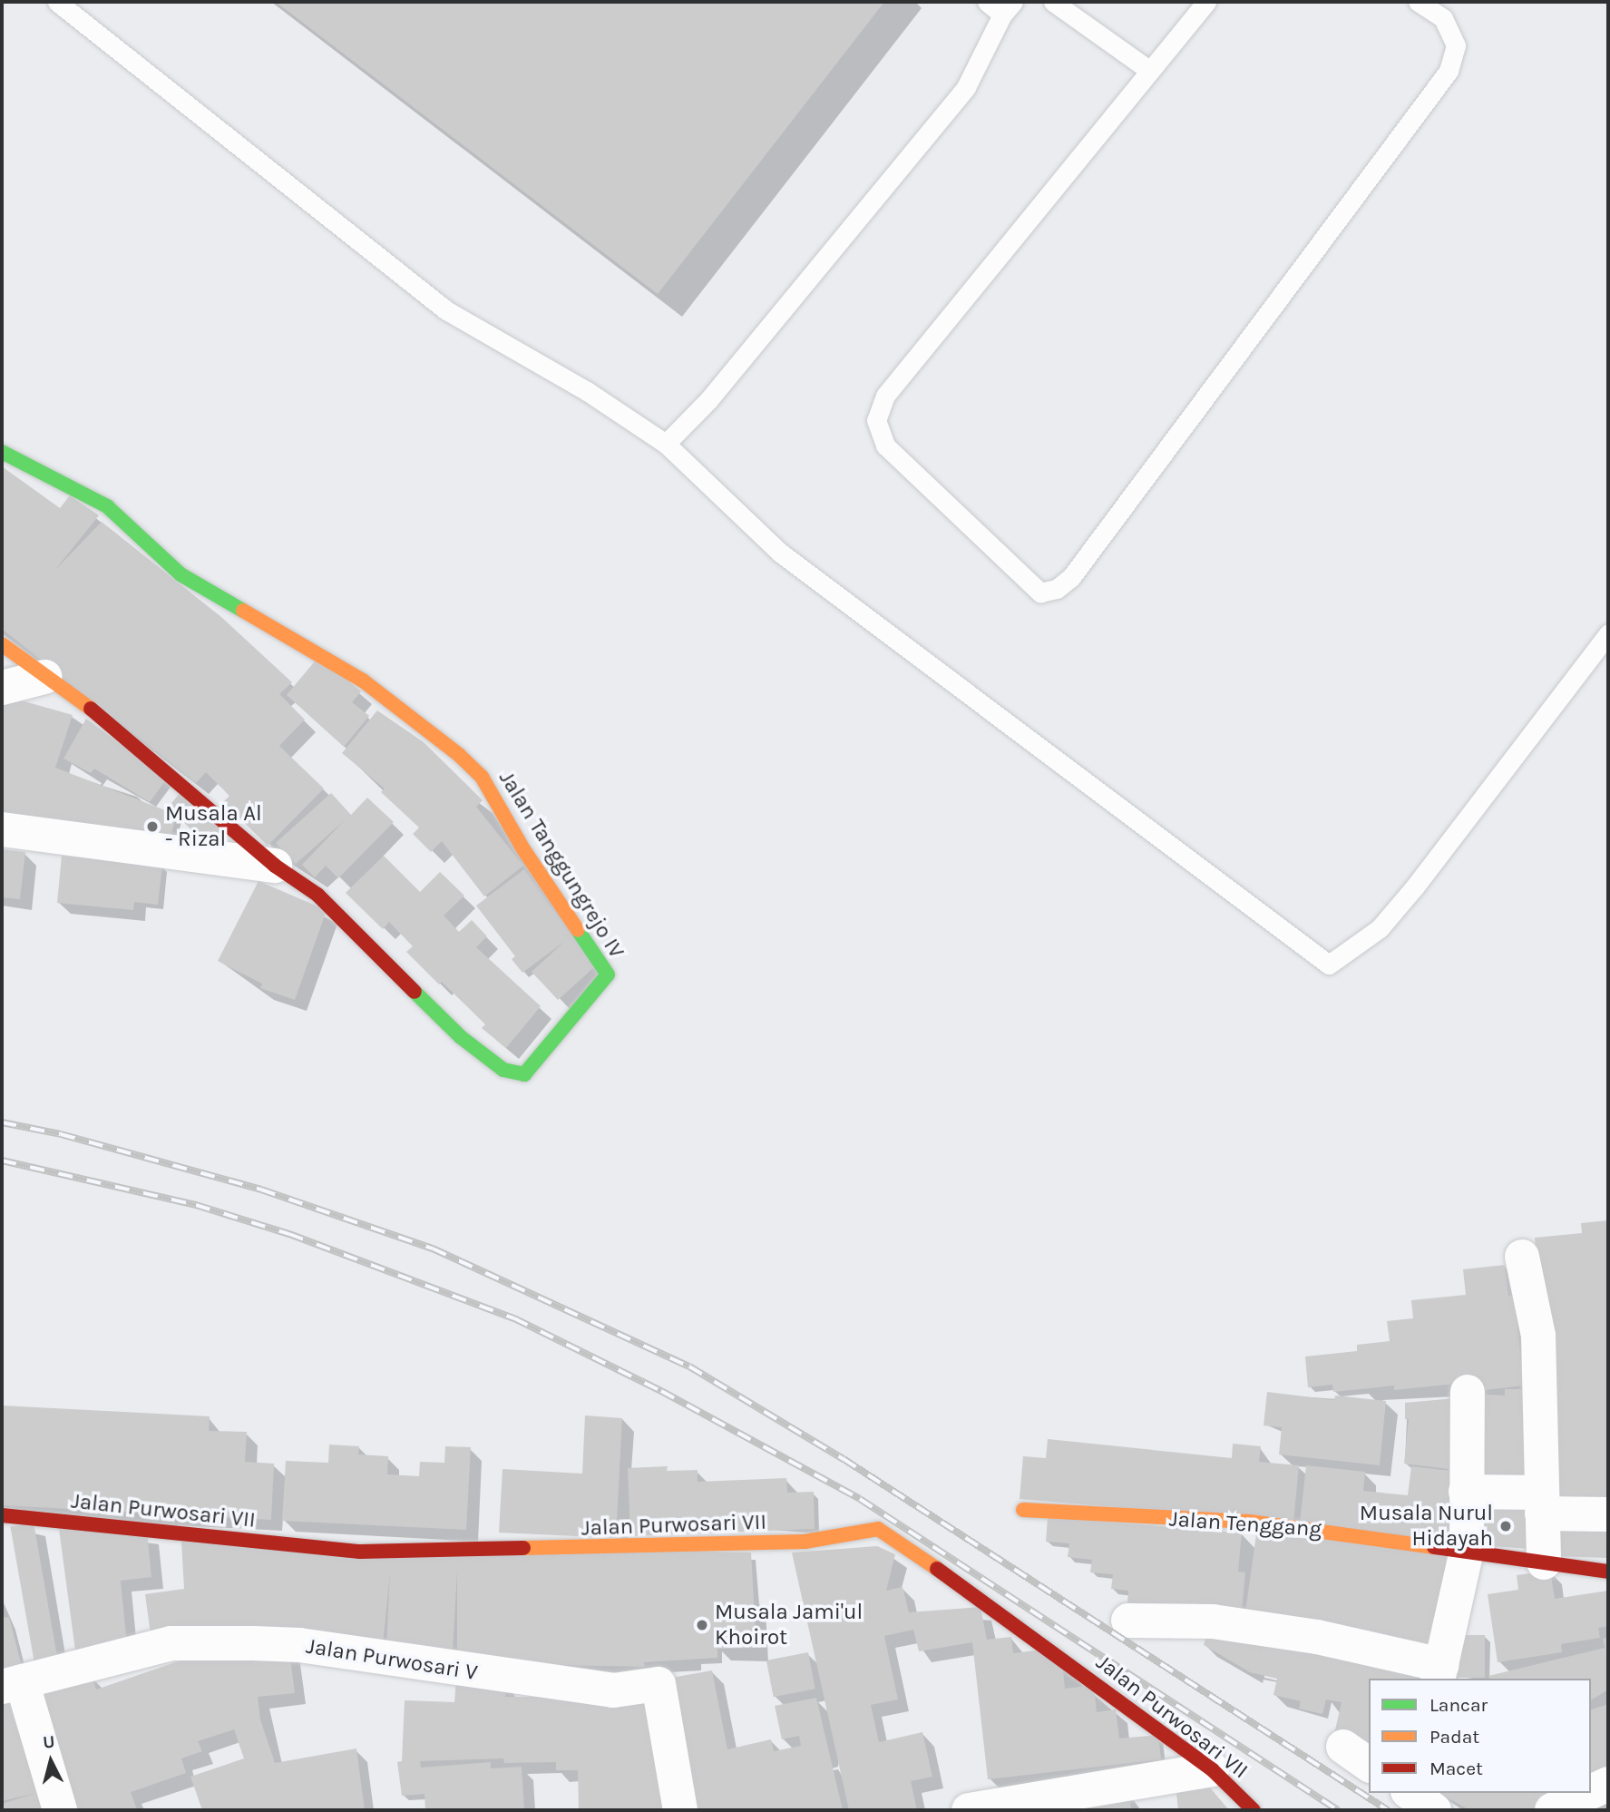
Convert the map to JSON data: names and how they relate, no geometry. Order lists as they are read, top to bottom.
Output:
{
  "streets": {
    "street": [
      "Jalan Tanggungrejo IV",
      "Jalan Purwosari VII",
      "Jalan Tenggang",
      "Jalan Purwosari V"
    ]
  },
  "places": ["Musala Al - Rizal", "Musala Nurul Hidayah", "Musala Jami'ul Khoirot"],
  "legend": ["Lancar", "Padat", "Macet"],
  "north": "top"
}
